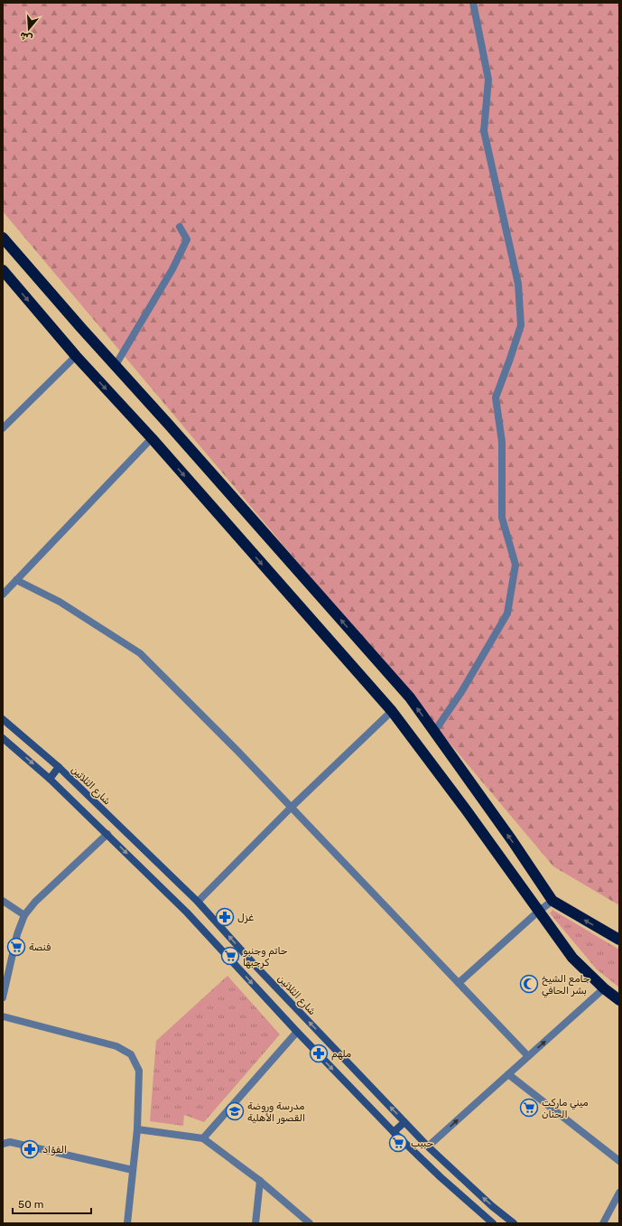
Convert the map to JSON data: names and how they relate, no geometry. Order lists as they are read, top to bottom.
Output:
{
  "streets": {
    "main road": ["شارع الثلاثين"]
  },
  "places": {
    "pharmacy": ["غزل", "ملهم", "الفؤاد"],
    "supermarket": [
      "فنصة",
      "حاتم وجنبو كرجبها",
      "ميني ماركت الحنان",
      "حبيب"
    ],
    "mosque": ["جامع الشيخ بشر الحافي"],
    "school or university": ["مدرسة وروضة القصور الأهلية"]
  },
  "scale_bar": "50 m",
  "north": "bottom"
}
